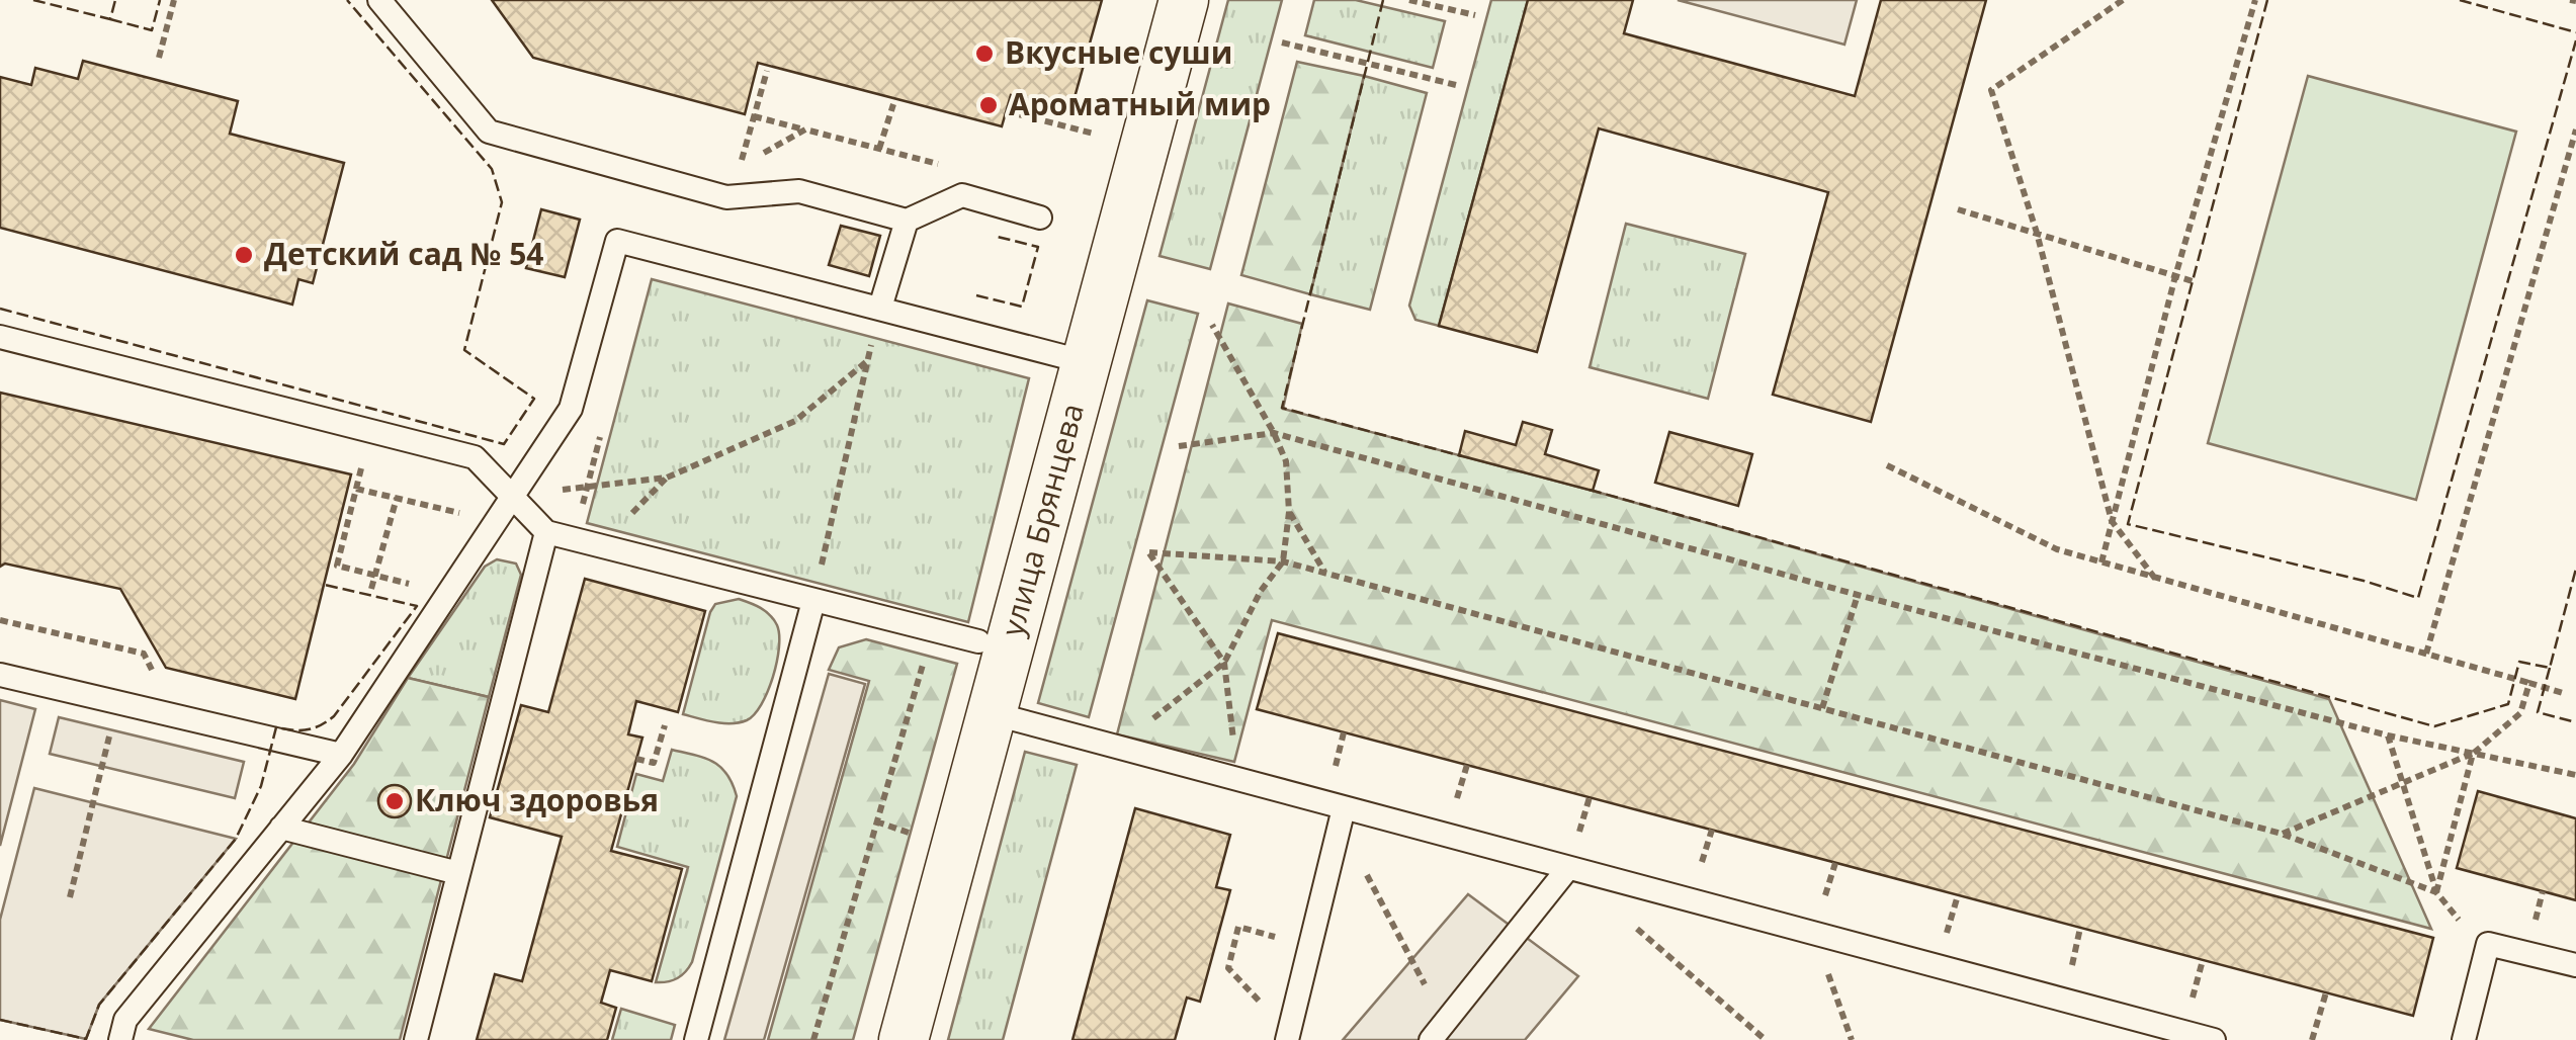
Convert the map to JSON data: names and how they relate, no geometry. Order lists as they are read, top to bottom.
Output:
{
  "streets": {
    "street": ["улица Брянцева"]
  },
  "places": [
    "Вкусные суши",
    "Ароматный мир",
    "Детский сад № 54",
    "Ключ здоровья"
  ]
}
